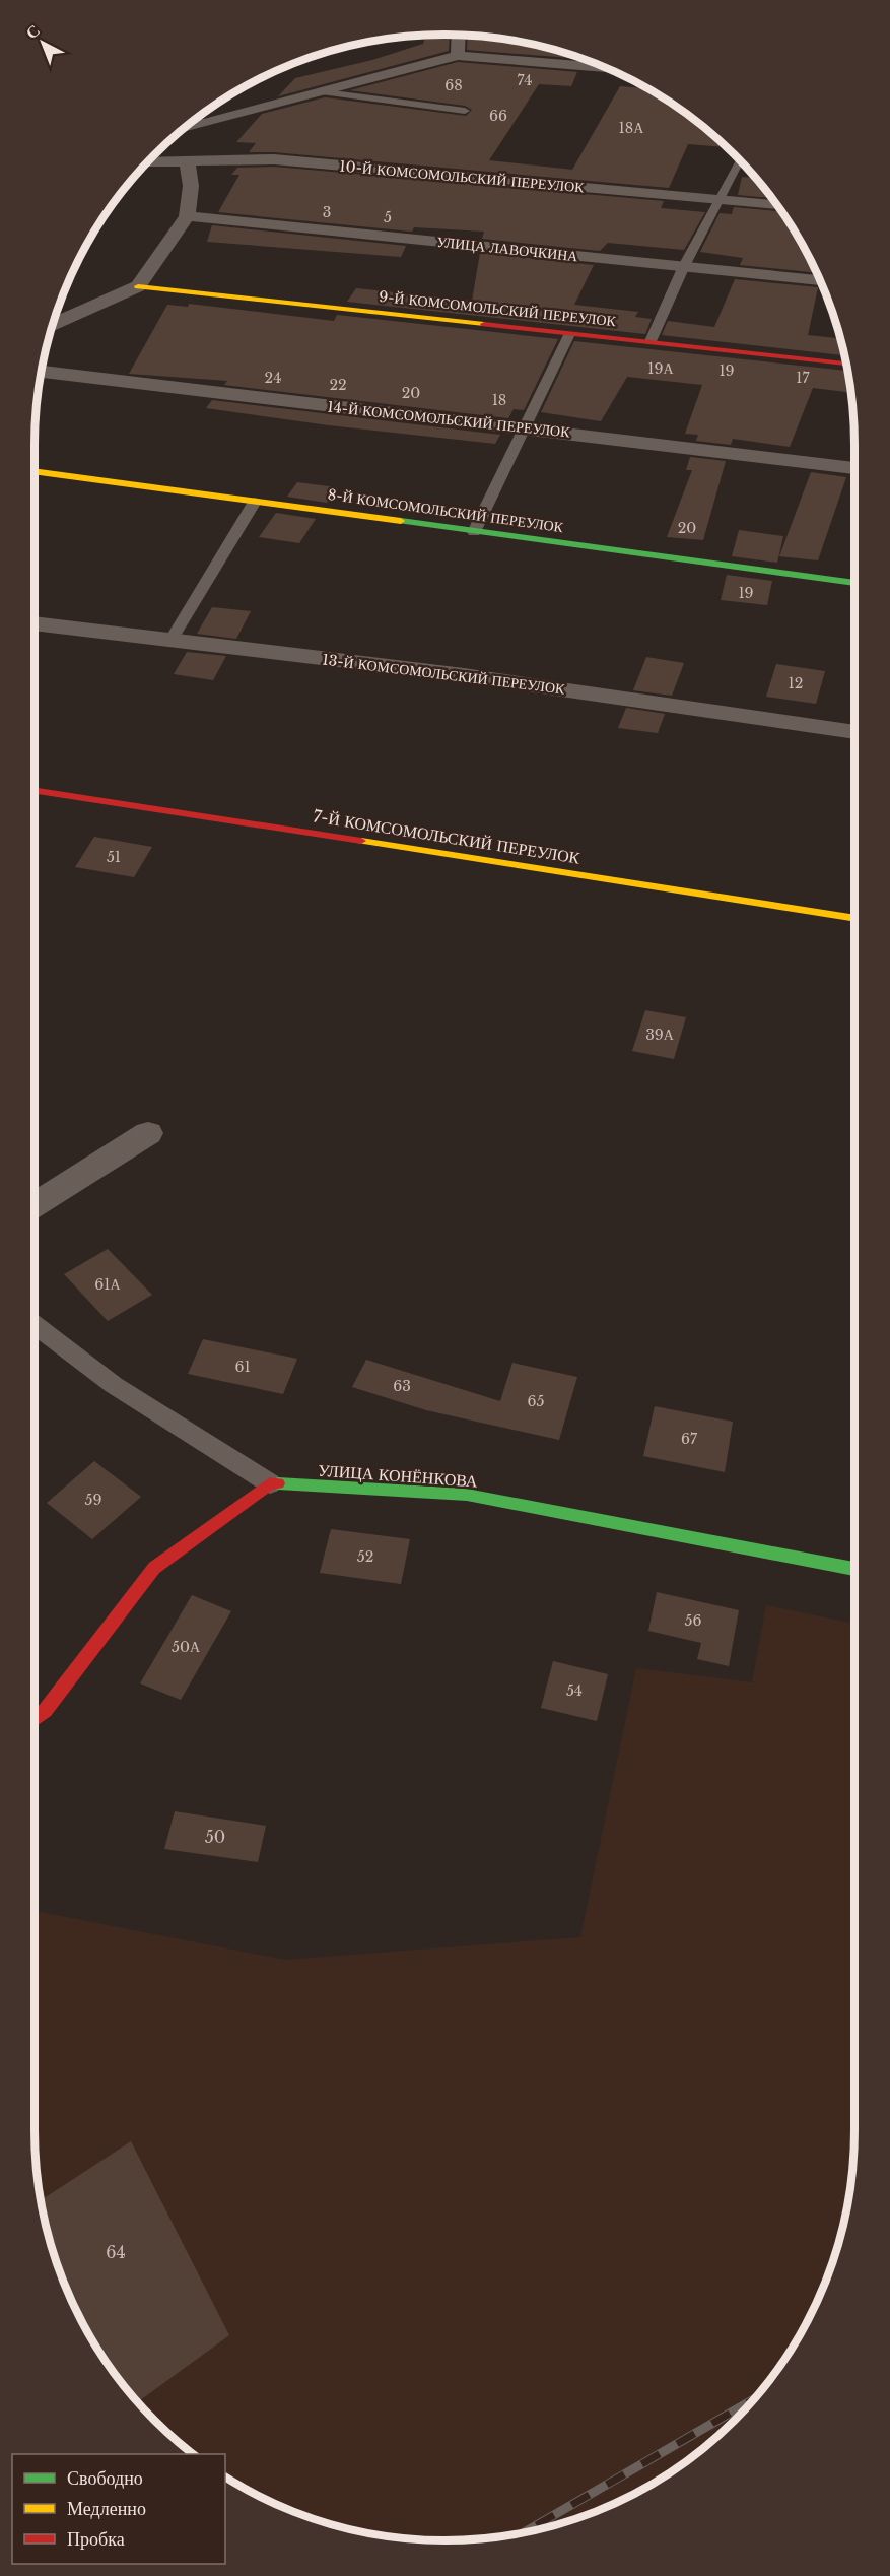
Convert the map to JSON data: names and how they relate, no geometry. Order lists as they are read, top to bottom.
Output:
{
  "streets": {
    "street": [
      "10-Й КОМСОМОЛЬСКИЙ ПЕРЕУЛОК",
      "УЛИЦА ЛАВОЧКИНА",
      "9-Й КОМСОМОЛЬСКИЙ ПЕРЕУЛОК",
      "14-Й КОМСОМОЛЬСКИЙ ПЕРЕУЛОК",
      "8-Й КОМСОМОЛЬСКИЙ ПЕРЕУЛОК",
      "13-Й КОМСОМОЛЬСКИЙ ПЕРЕУЛОК",
      "7-Й КОМСОМОЛЬСКИЙ ПЕРЕУЛОК",
      "УЛИЦА КОНЁНКОВА"
    ]
  },
  "house_numbers": [
    "74",
    "68",
    "66",
    "18А",
    "3",
    "5",
    "19А",
    "19",
    "24",
    "17",
    "22",
    "20",
    "18",
    "20",
    "19",
    "12",
    "51",
    "39А",
    "61А",
    "61",
    "63",
    "65",
    "67",
    "59",
    "52",
    "56",
    "50А",
    "54",
    "50",
    "64"
  ],
  "legend": ["Свободно", "Медленно", "Пробка"],
  "north": "top left"
}
